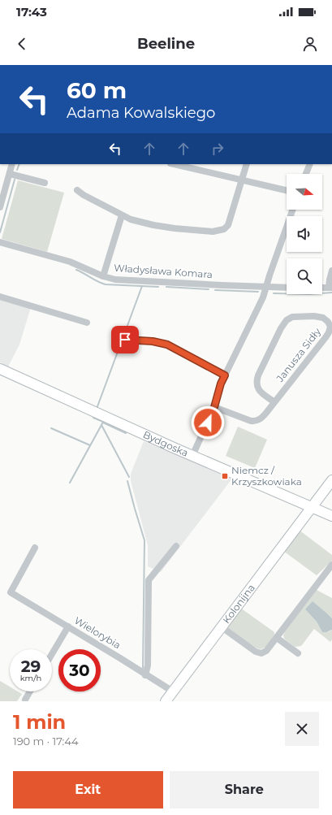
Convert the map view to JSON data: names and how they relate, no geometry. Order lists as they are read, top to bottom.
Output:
{
  "streets": {
    "street": [
      "Władysława Komara",
      "Janusza Sidły",
      "Bydgoska",
      "Kolonijna",
      "Wielorybia"
    ]
  },
  "crossings": [
    ["Bydgoska", "Kolonijna"],
    ["Kolonijna", "Wielorybia"]
  ],
  "places": {
    "transit": ["Niemcz / Krzyszkowiaka"]
  },
  "north": "right",
  "page": {
    "status": "17:43",
    "header": "Beeline",
    "turn": ["60 m", "Adama Kowalskiego"],
    "speed": "29 km/h",
    "limit": "30",
    "heading": ["1 min", "190 m · 17:44"],
    "buttons": ["Exit", "Share"]
  }
}
